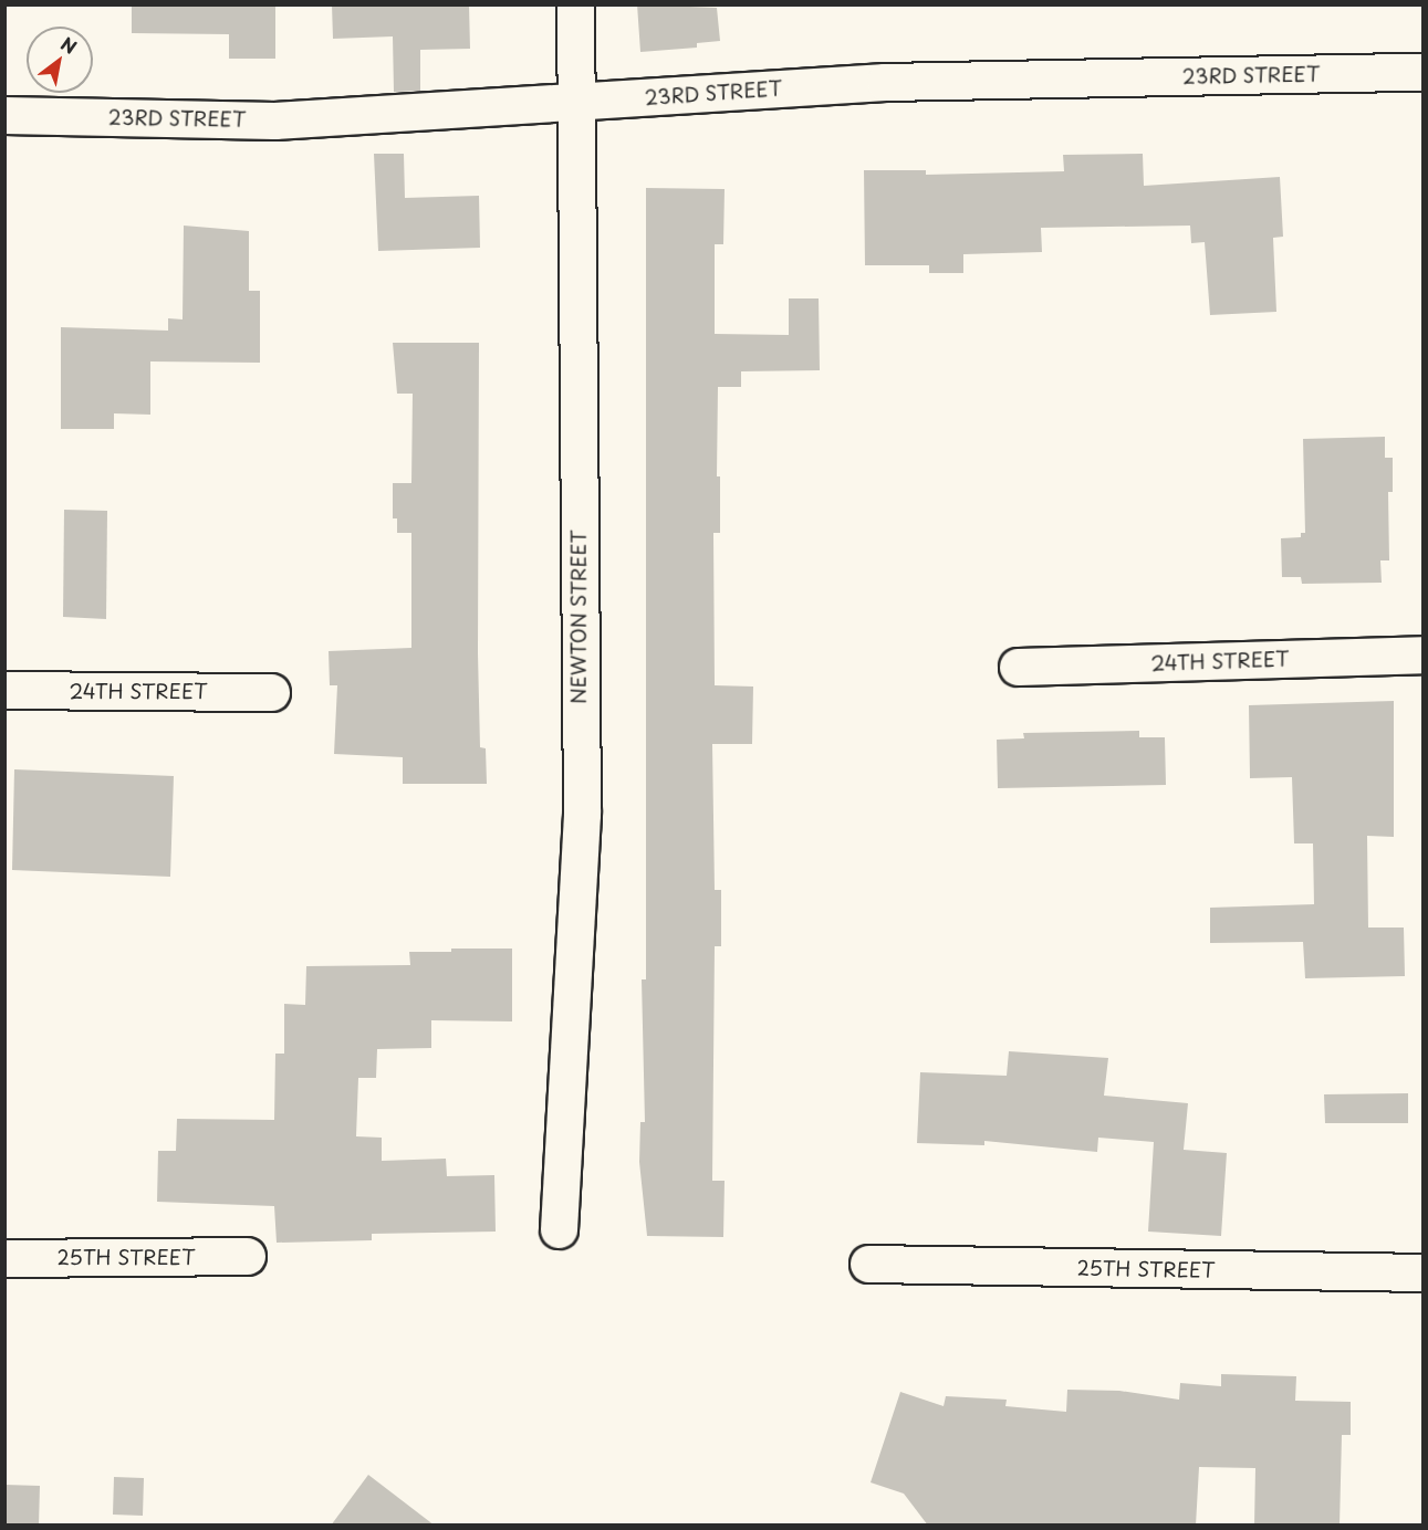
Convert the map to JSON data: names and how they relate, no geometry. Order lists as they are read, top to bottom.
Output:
{
  "streets": {
    "street": [
      "23RD STREET",
      "NEWTON STREET",
      "24TH STREET",
      "25TH STREET"
    ]
  },
  "crossings": [
    ["23RD STREET", "NEWTON STREET"]
  ],
  "north": "top right"
}
